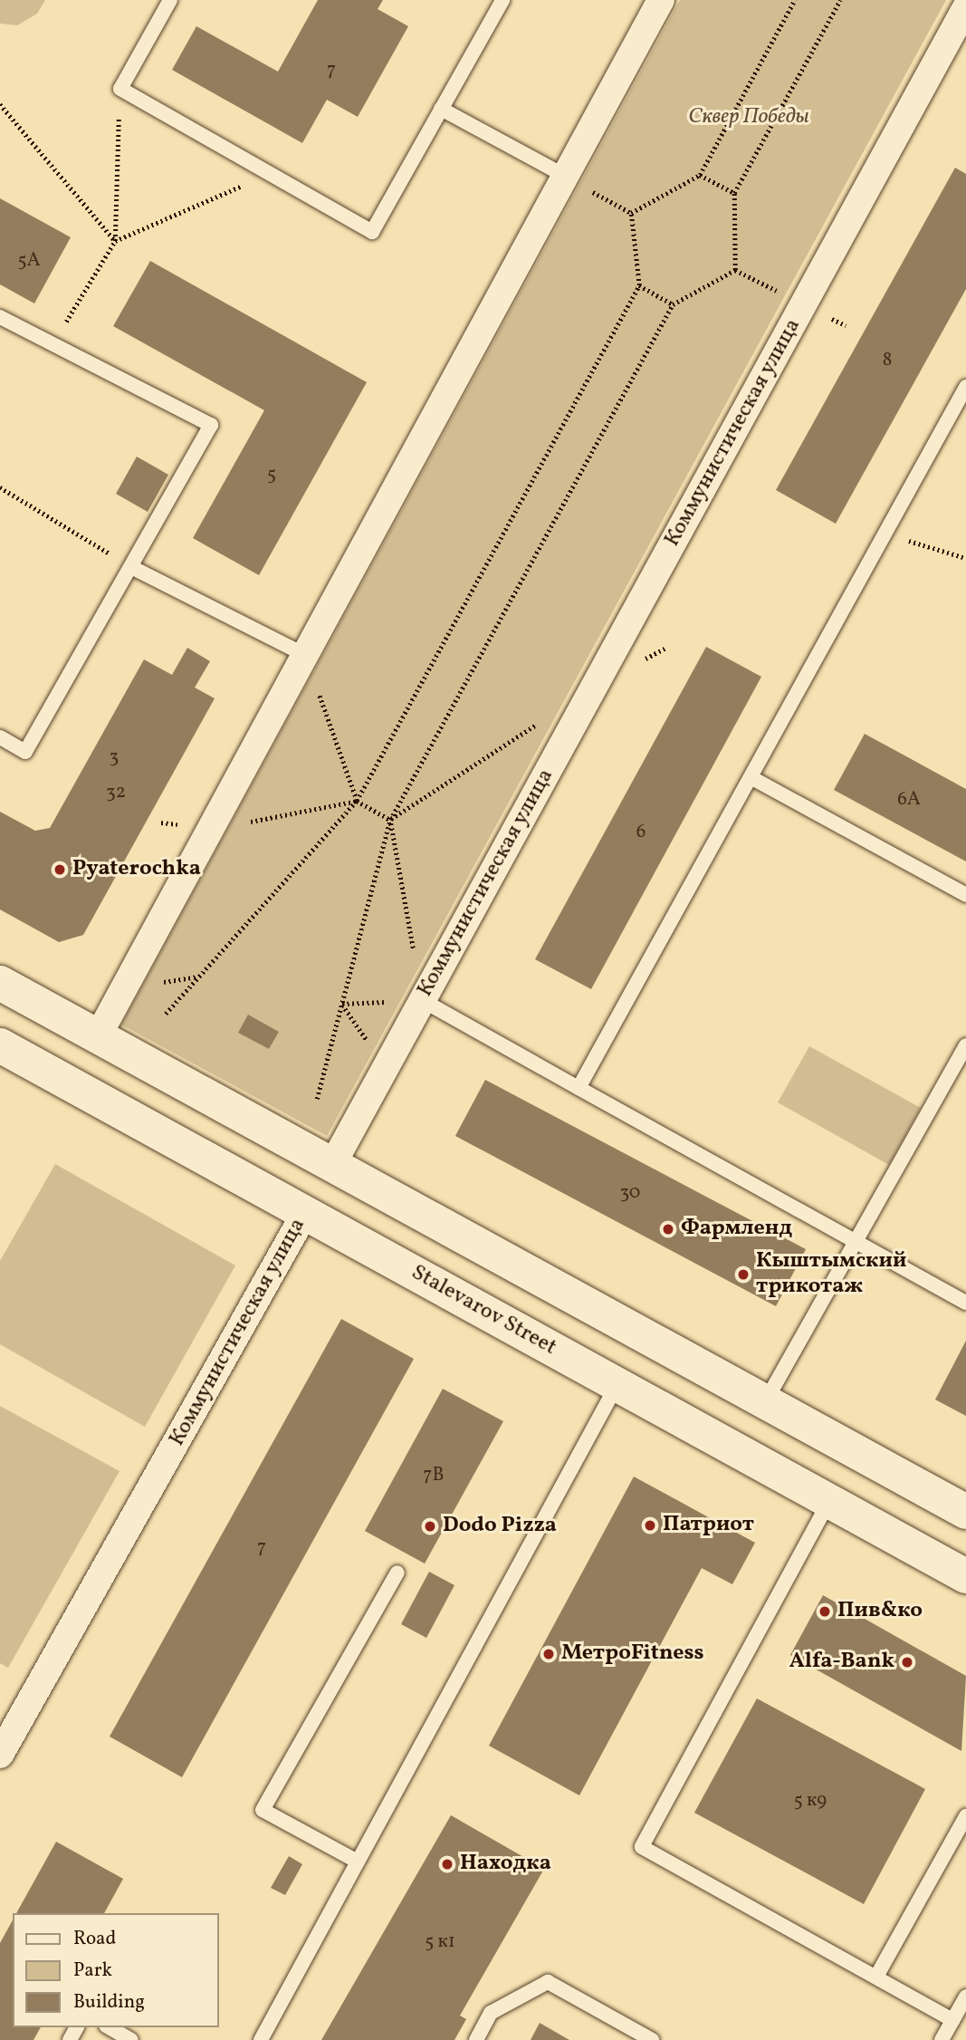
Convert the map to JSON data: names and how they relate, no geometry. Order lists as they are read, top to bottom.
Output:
{
  "streets": {
    "main road": ["Коммунистическая улица", "Stalevarov Street"]
  },
  "crossings": [
    ["Коммунистическая улица", "Stalevarov Street"]
  ],
  "parks": ["Сквер Победы"],
  "places": [
    "Pyaterochka",
    "Фармленд",
    "Кыштымский трикотаж",
    "Патриот",
    "Dodo Pizza",
    "Пив&ко",
    "МетроFitness",
    "Alfa-Bank",
    "Находка"
  ],
  "house_numbers": [
    "7",
    "5А",
    "8",
    "5",
    "3",
    "32",
    "6А",
    "6",
    "30",
    "7В",
    "7",
    "5 к9",
    "5 к1"
  ],
  "legend": ["Road", "Park", "Building"]
}
